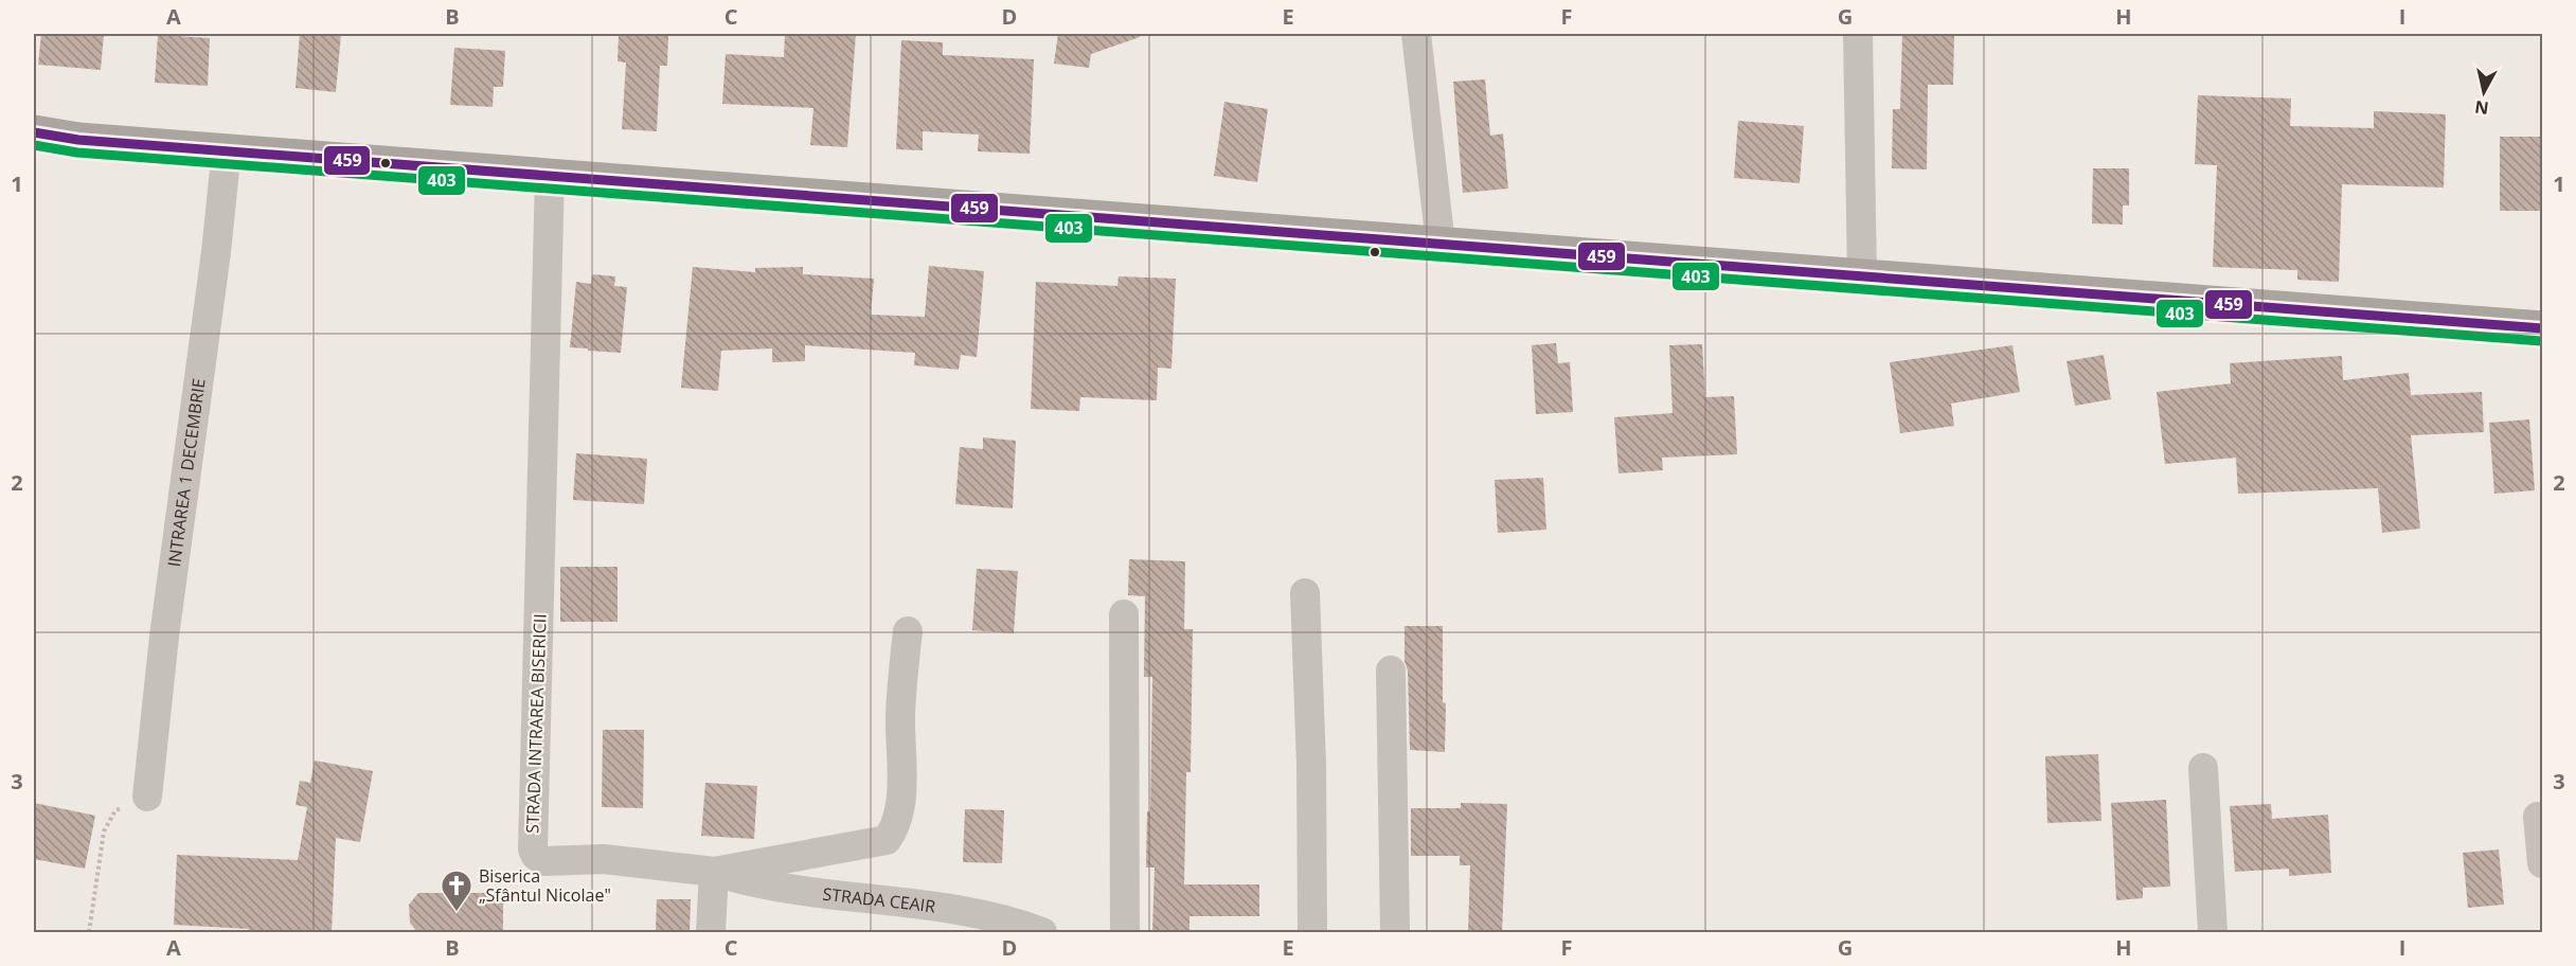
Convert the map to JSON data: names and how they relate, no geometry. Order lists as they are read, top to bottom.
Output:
{
  "streets": {
    "street": ["INTRAREA 1 DECEMBRIE", "STRADA INTRAREA BISERICII", "STRADA CEAIR"]
  },
  "crossings": [
    ["STRADA INTRAREA BISERICII", "STRADA CEAIR"]
  ],
  "places": {
    "church": ["Biserica „Sfântul Nicolae\""]
  },
  "lines": ["transit line 459", "transit line 403"],
  "north": "bottom",
  "grid": {
    "columns": [
      "A",
      "B",
      "C",
      "D",
      "E",
      "F",
      "G",
      "H",
      "I"
    ],
    "rows": ["1", "2", "3"]
  }
}
